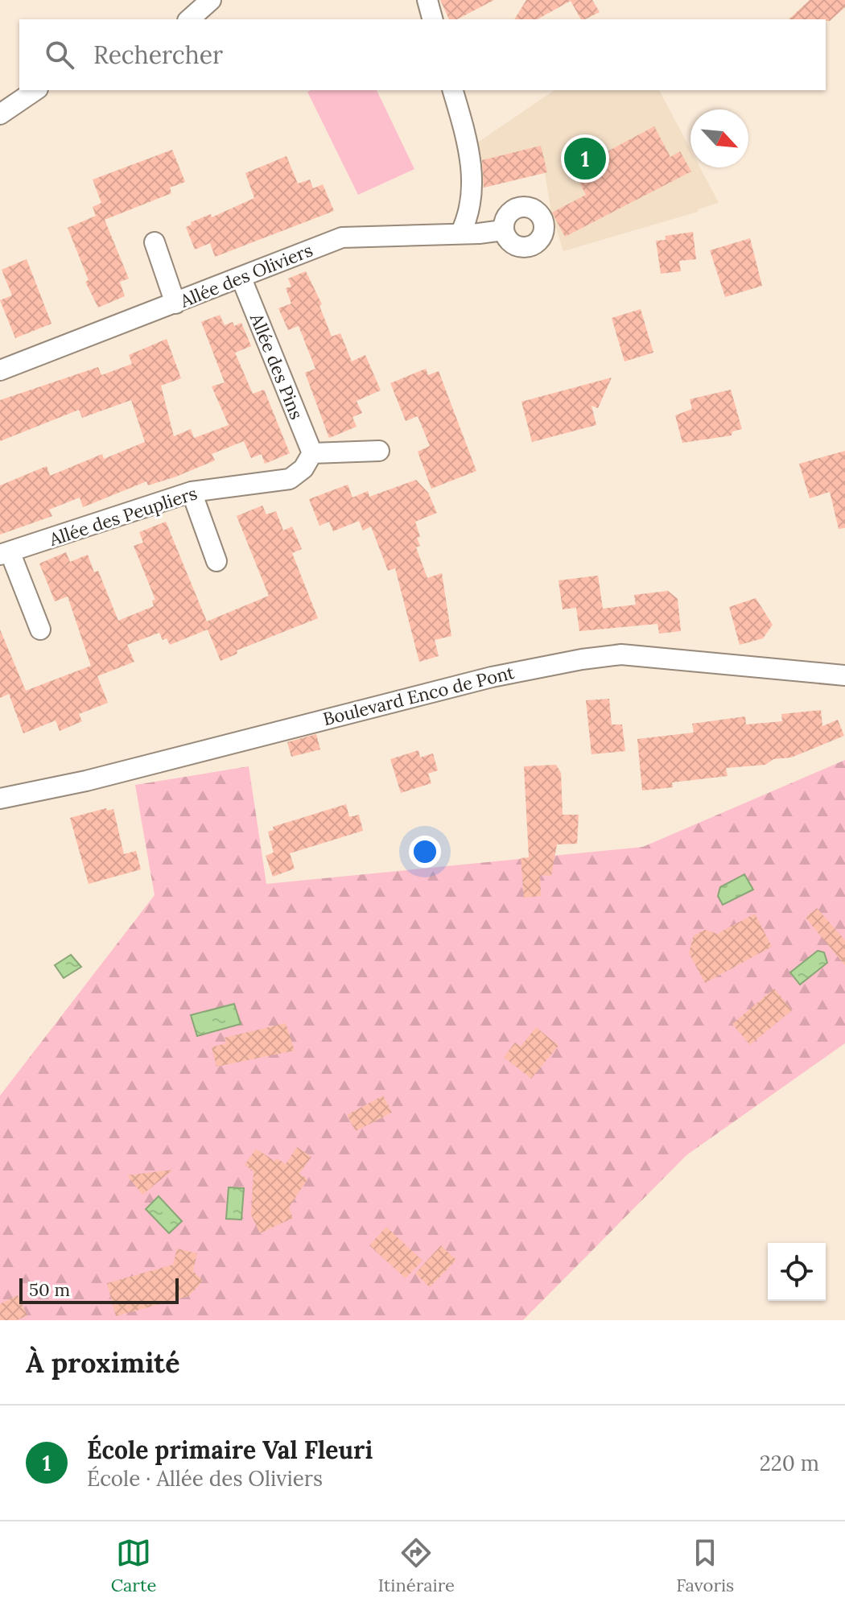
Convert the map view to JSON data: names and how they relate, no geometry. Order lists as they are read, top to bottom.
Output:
{
  "streets": {
    "street": [
      "Allée des Oliviers",
      "Allée des Pins",
      "Allée des Peupliers",
      "Boulevard Enco de Pont"
    ]
  },
  "crossings": [
    ["Allée des Oliviers", "Allée des Pins"],
    ["Allée des Pins", "Allée des Peupliers"]
  ],
  "scale_bar": "50 m",
  "north": "bottom right",
  "page": {
    "search": "Rechercher",
    "pins": "1",
    "scale": "50 m",
    "heading": "À proximité",
    "list": [
      {
        "mark": "1",
        "name": "École primaire Val Fleuri",
        "note": "École · Allée des Oliviers",
        "value": "220 m"
      }
    ],
    "nav": ["Carte", "Itinéraire", "Favoris"]
  }
}
